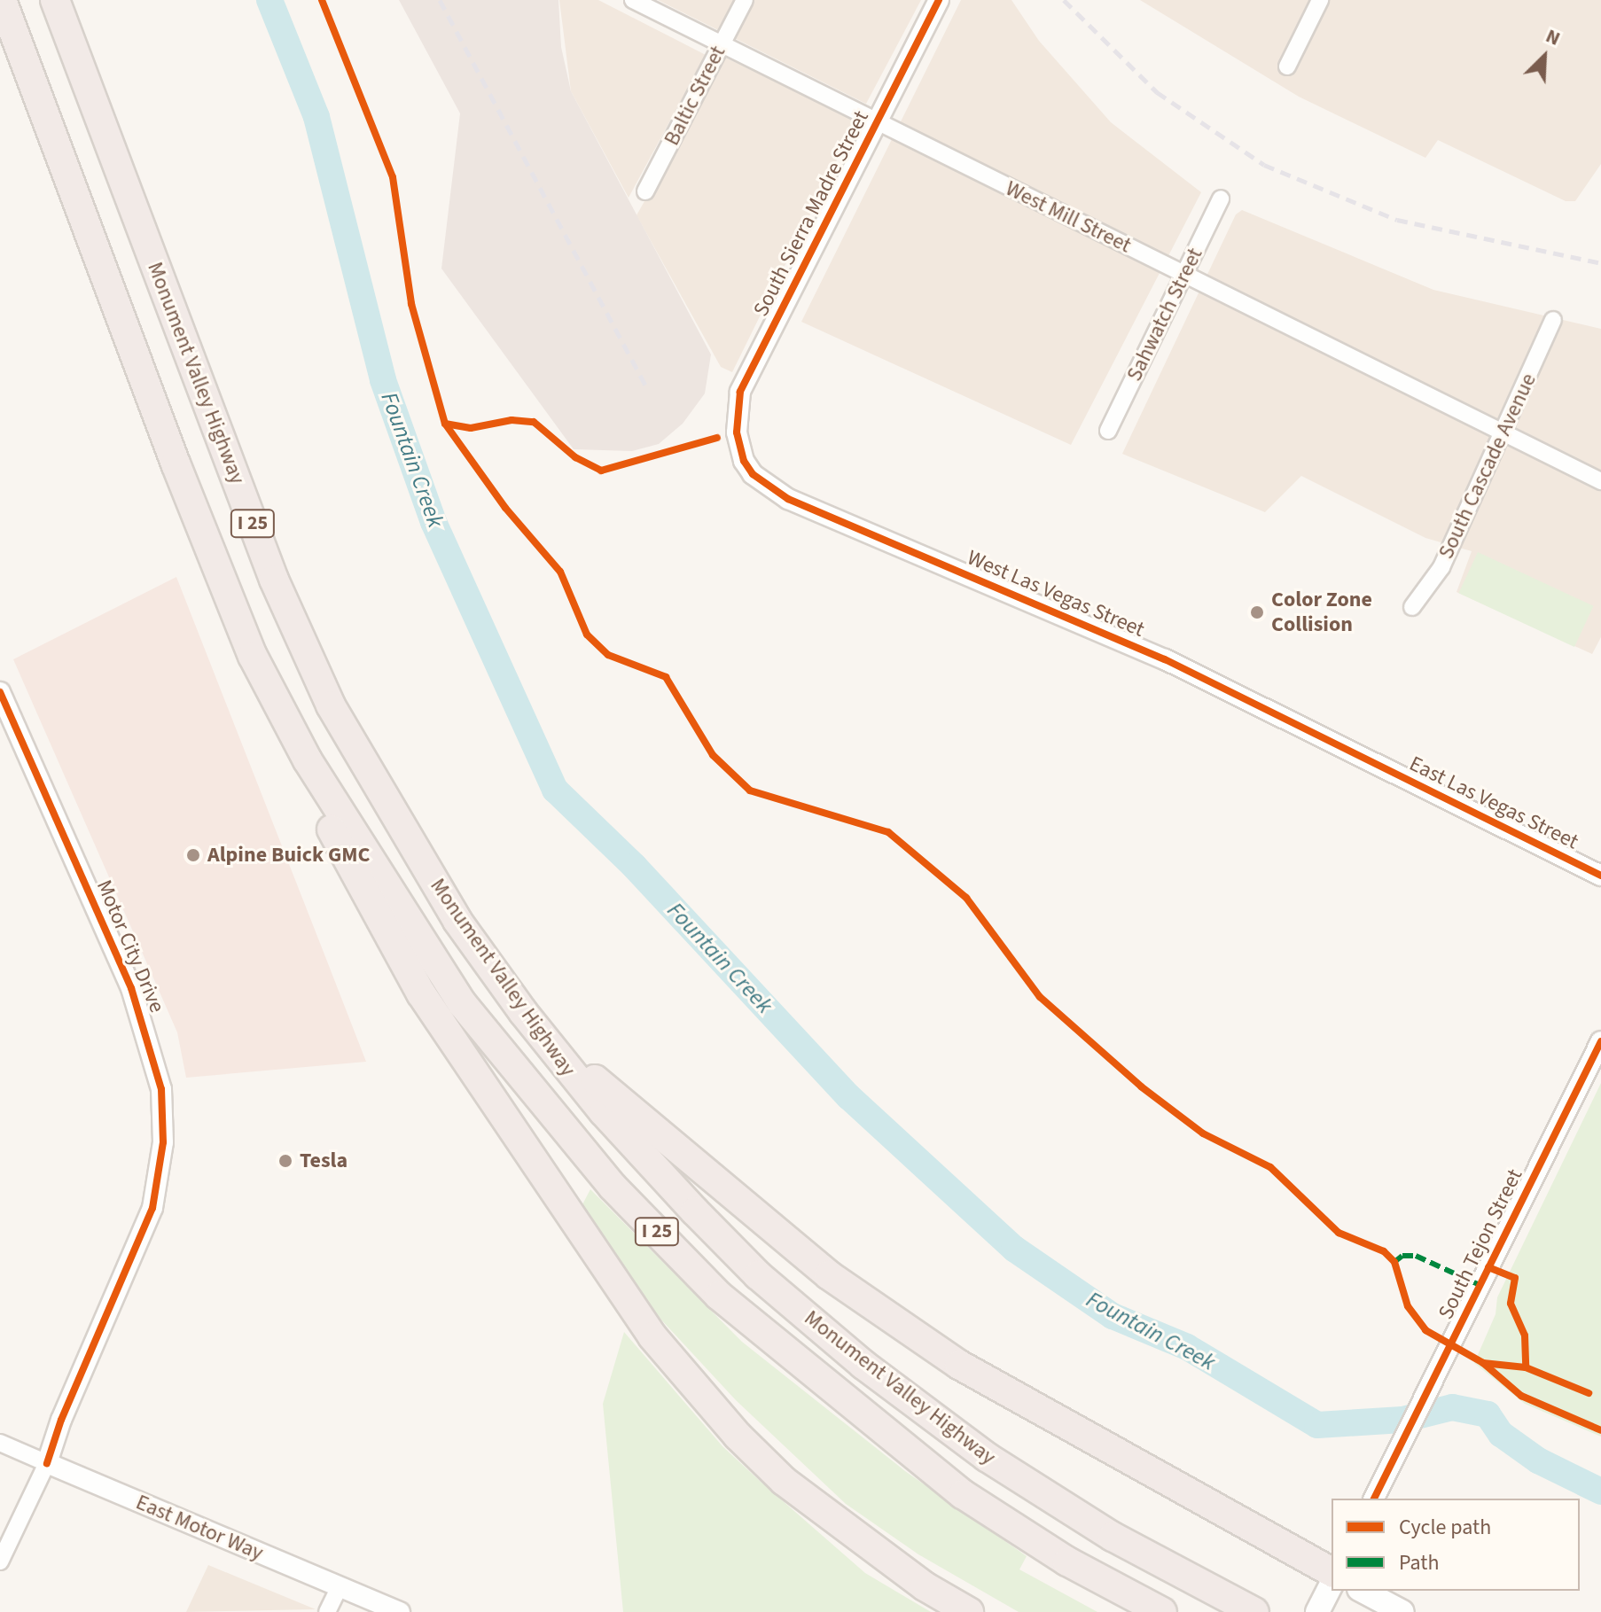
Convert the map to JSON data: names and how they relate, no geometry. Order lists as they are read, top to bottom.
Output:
{
  "streets": {
    "highway": ["Monument Valley Highway", "I 25"],
    "street": [
      "Baltic Street",
      "South Sierra Madre Street",
      "West Mill Street",
      "Sahwatch Street",
      "South Cascade Avenue",
      "West Las Vegas Street",
      "East Las Vegas Street",
      "Motor City Drive",
      "South Tejon Street",
      "East Motor Way"
    ]
  },
  "crossings": [
    ["Baltic Street", "West Mill Street"],
    ["South Sierra Madre Street", "West Mill Street"],
    ["South Sierra Madre Street", "West Las Vegas Street"],
    ["West Mill Street", "Sahwatch Street"],
    ["West Mill Street", "South Cascade Avenue"],
    ["West Las Vegas Street", "East Las Vegas Street"],
    ["Motor City Drive", "East Motor Way"]
  ],
  "water": ["Fountain Creek"],
  "places": ["Color Zone Collision", "Alpine Buick GMC", "Tesla"],
  "legend": ["Cycle path", "Path"],
  "north": "top right"
}
